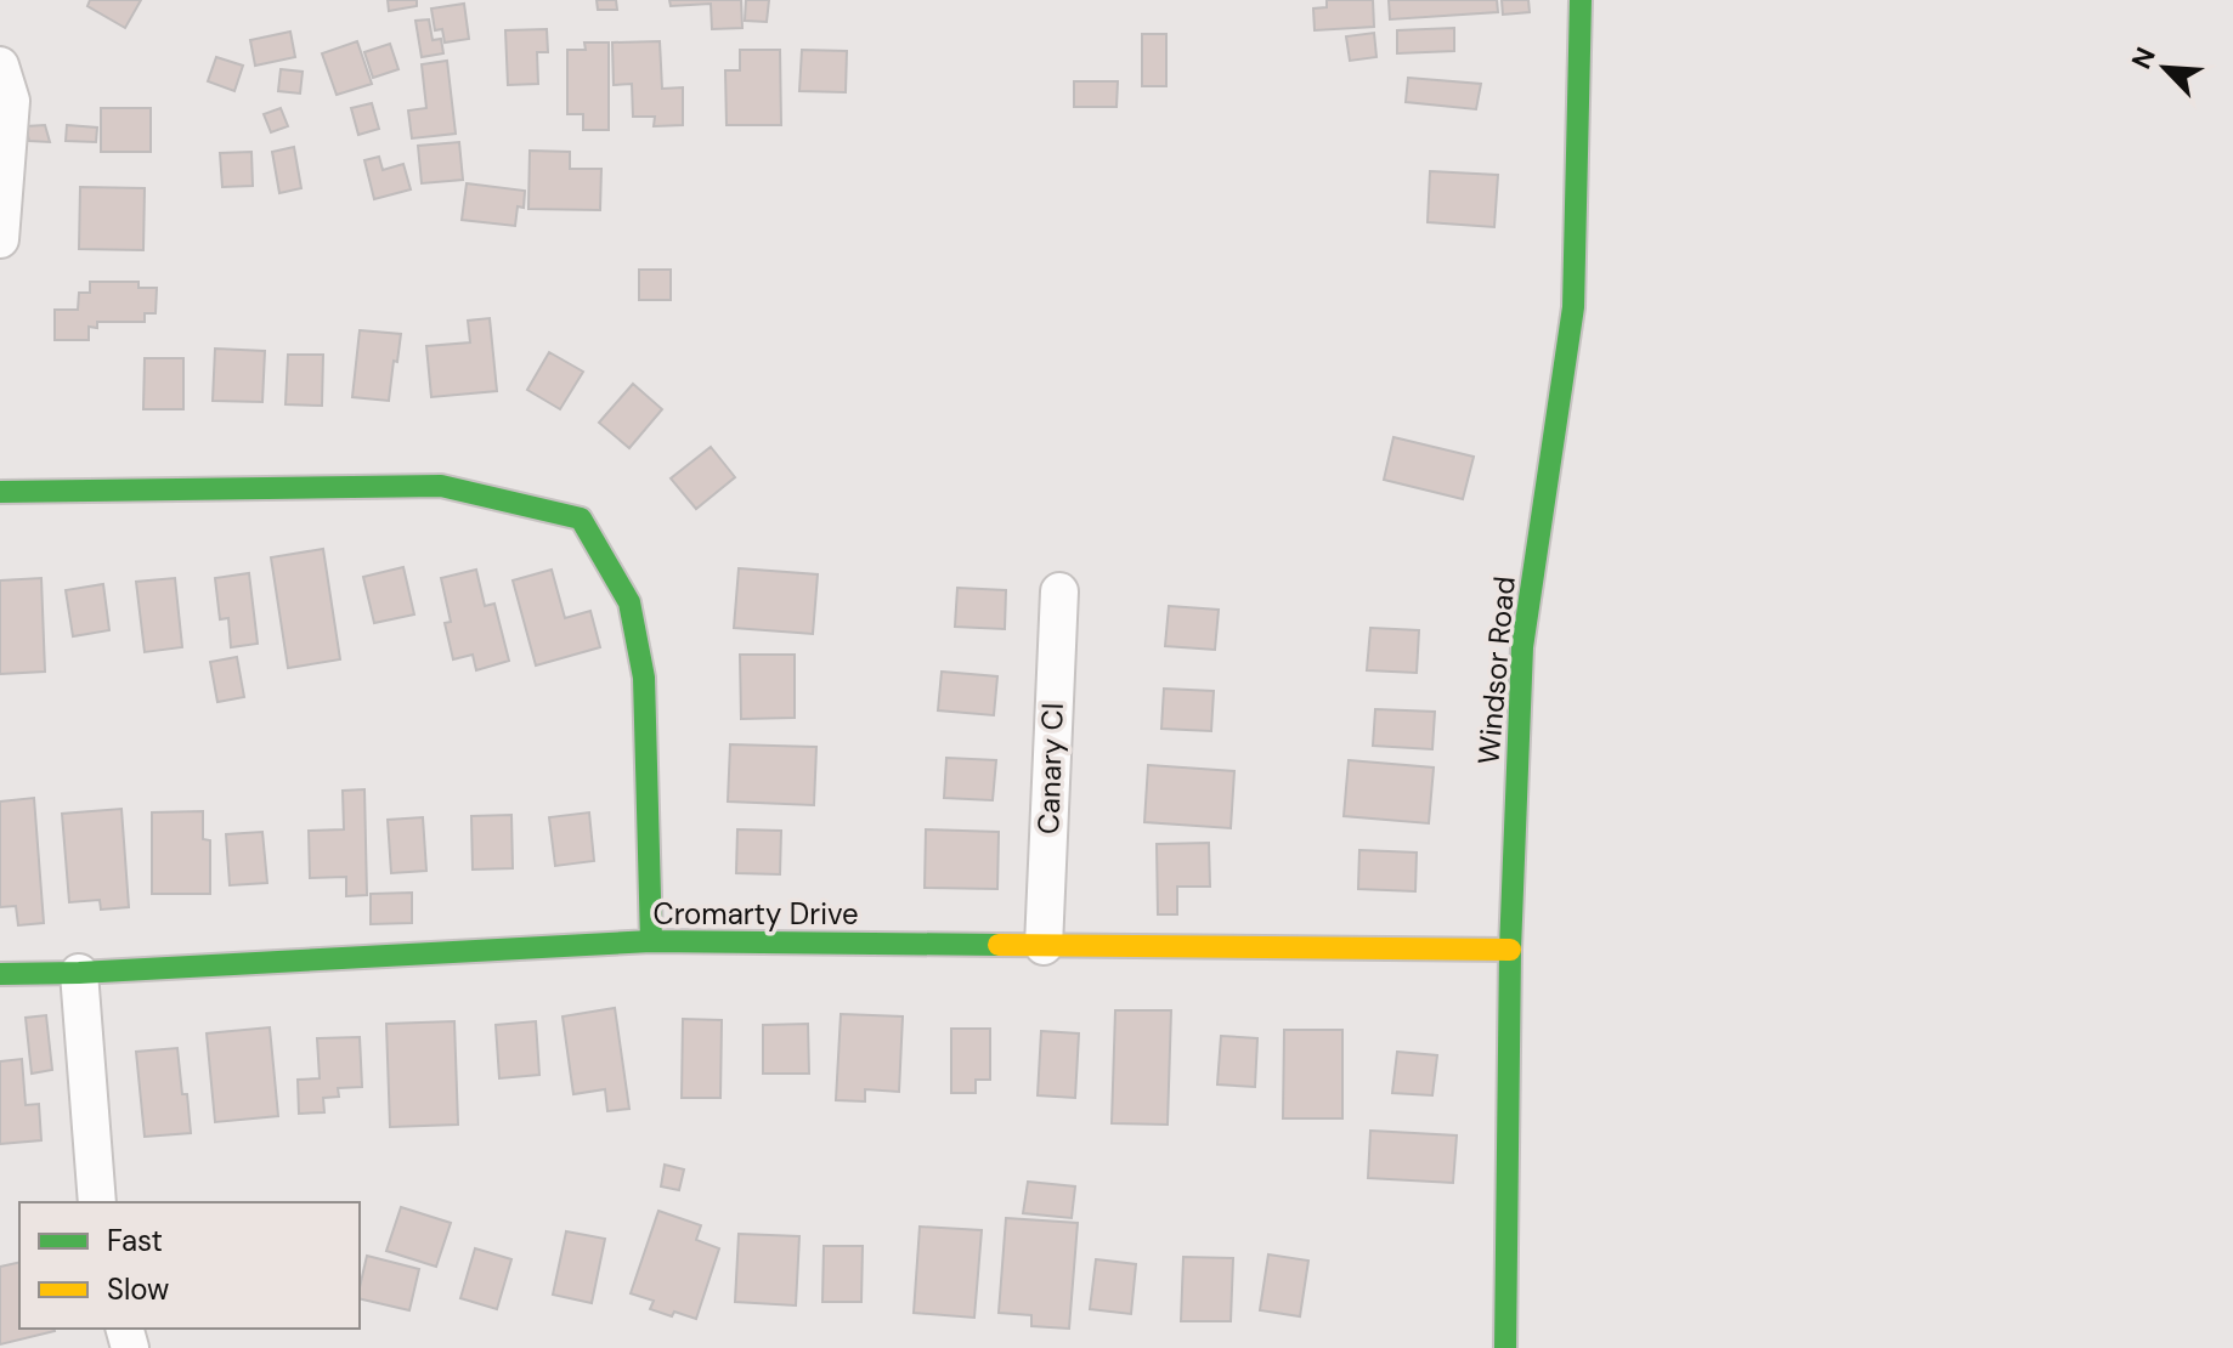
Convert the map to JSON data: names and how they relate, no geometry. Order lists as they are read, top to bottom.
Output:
{
  "streets": {
    "street": ["Windsor Road", "Canary Cl", "Cromarty Drive"]
  },
  "crossings": [
    ["Windsor Road", "Cromarty Drive"],
    ["Canary Cl", "Cromarty Drive"]
  ],
  "legend": ["Fast", "Slow"],
  "north": "top left"
}
